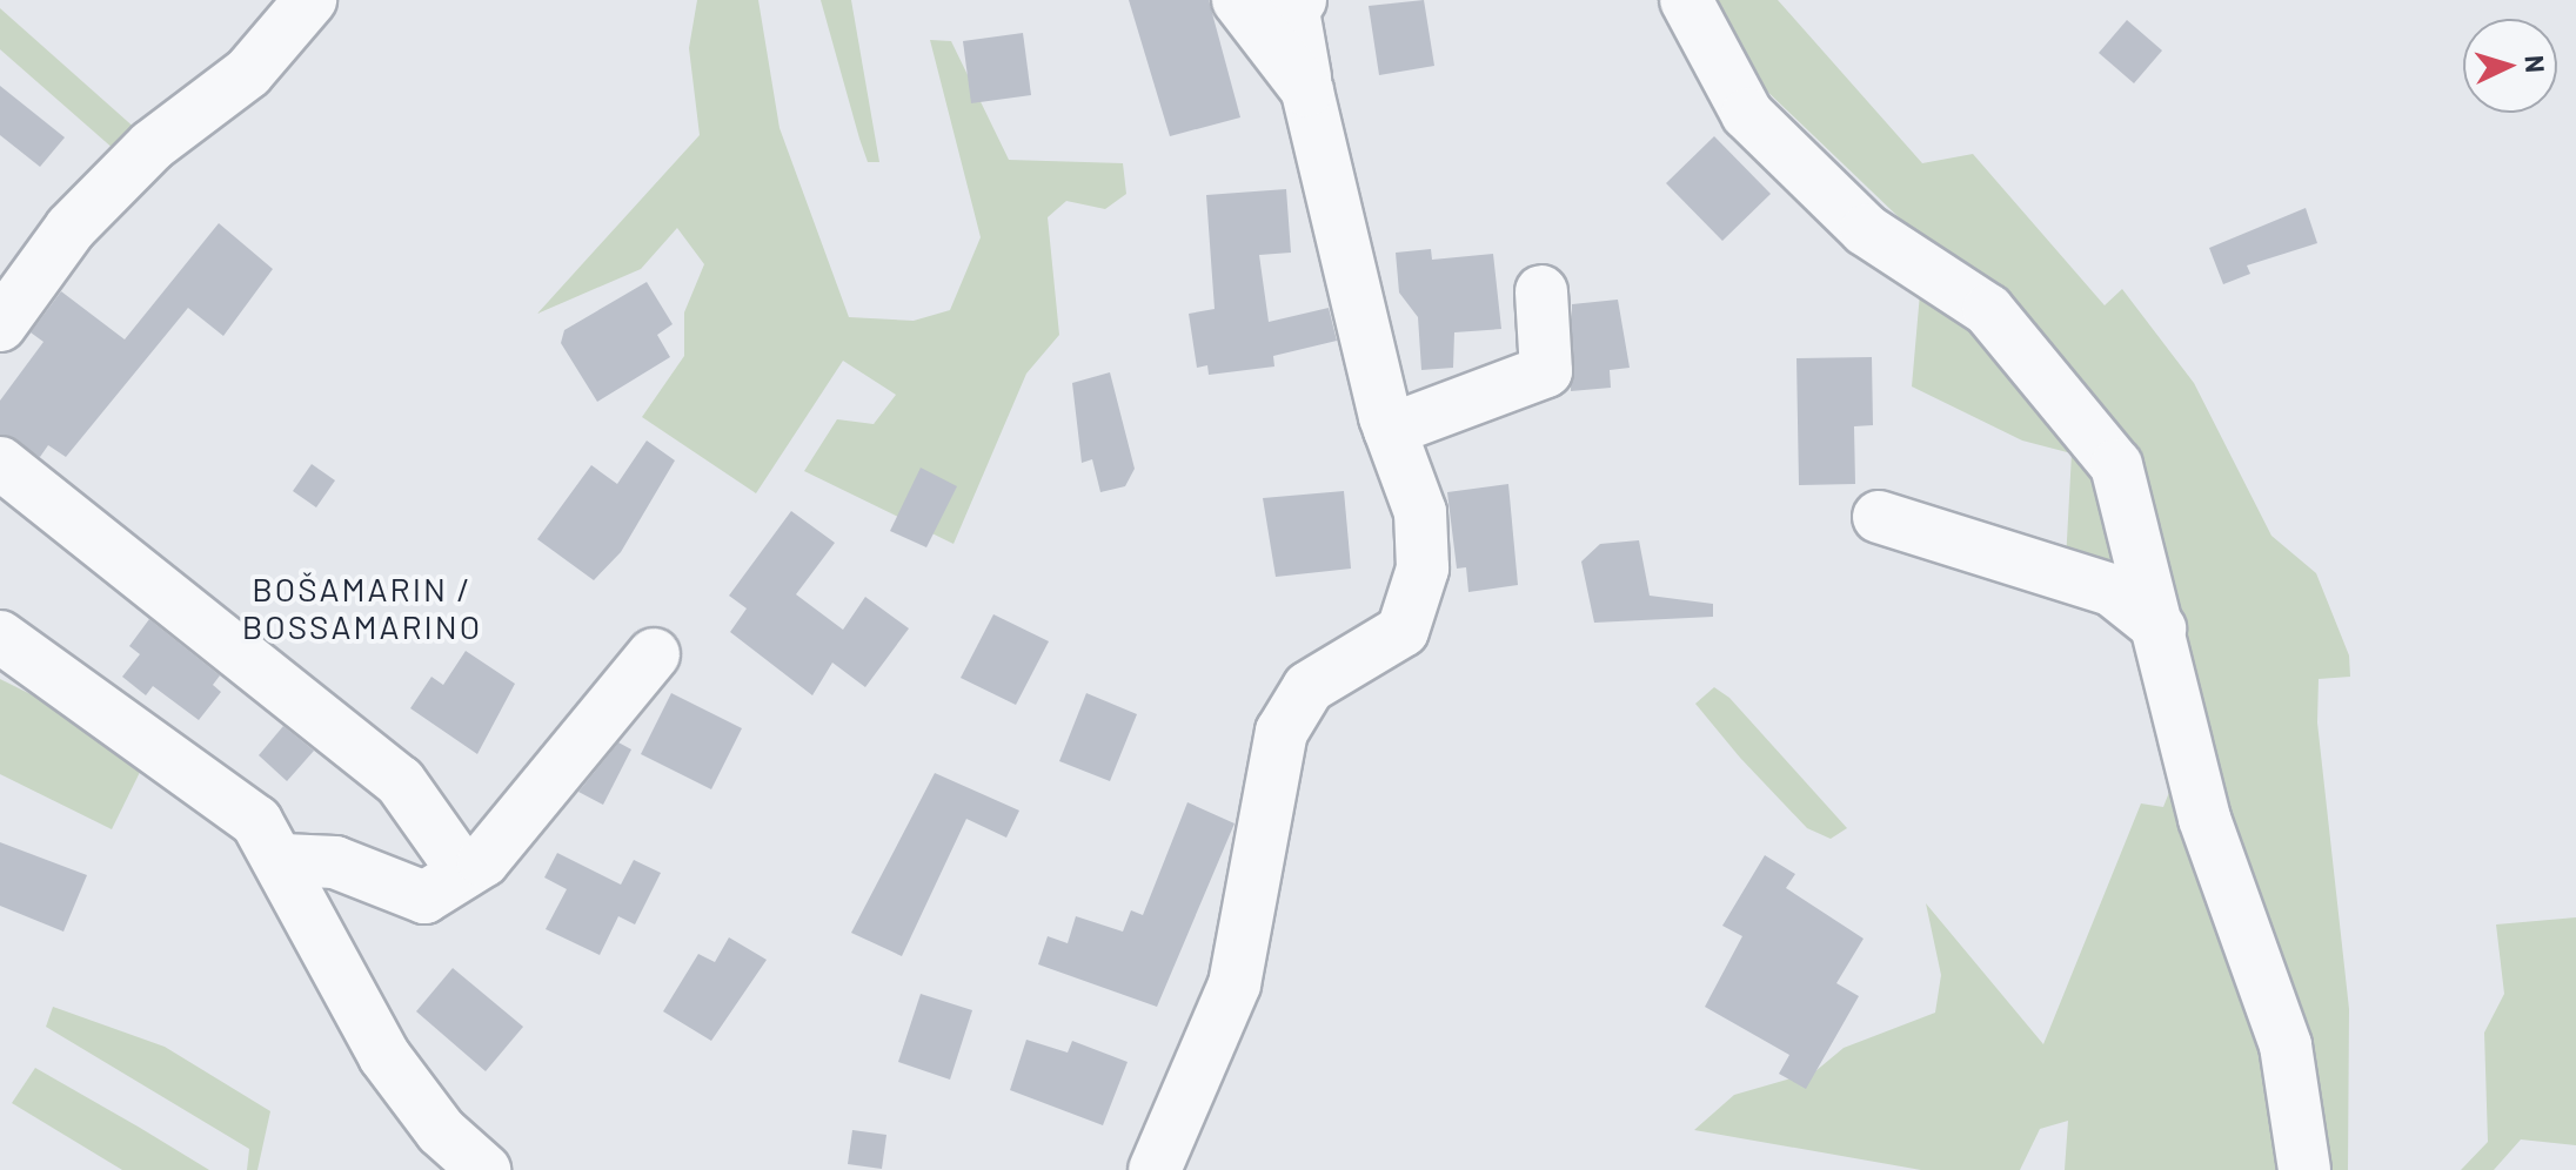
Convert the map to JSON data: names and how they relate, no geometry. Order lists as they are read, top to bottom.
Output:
{
  "districts": ["BOŠAMARIN / BOSSAMARINO"],
  "north": "right"
}
